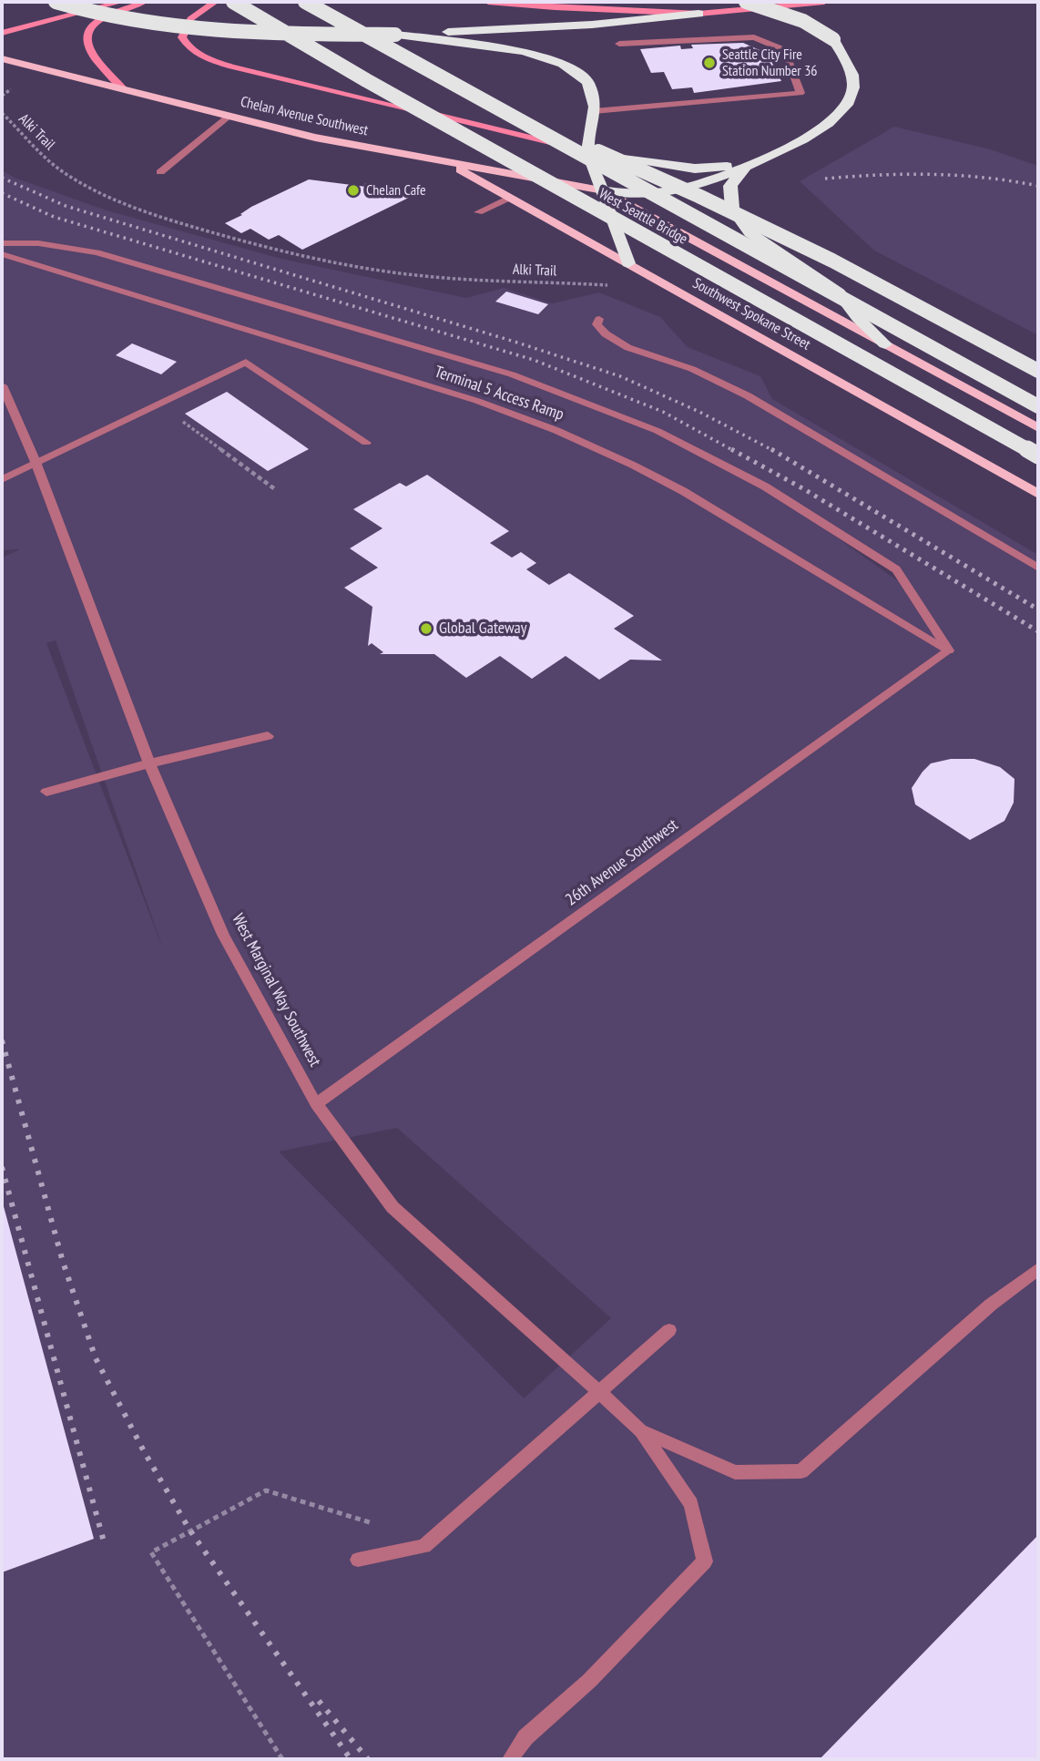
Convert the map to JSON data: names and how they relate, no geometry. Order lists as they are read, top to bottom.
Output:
{
  "streets": {
    "highway": ["West Seattle Bridge"],
    "main road": ["Chelan Avenue Southwest", "Southwest Spokane Street"],
    "street": ["Terminal 5 Access Ramp", "26th Avenue Southwest", "West Marginal Way Southwest"],
    "path": ["Alki Trail"]
  },
  "crossings": [
    ["Chelan Avenue Southwest", "Southwest Spokane Street"],
    ["Terminal 5 Access Ramp", "26th Avenue Southwest"],
    ["26th Avenue Southwest", "West Marginal Way Southwest"]
  ],
  "places": ["Seattle City Fire Station Number 36", "Chelan Cafe", "Global Gateway"]
}
